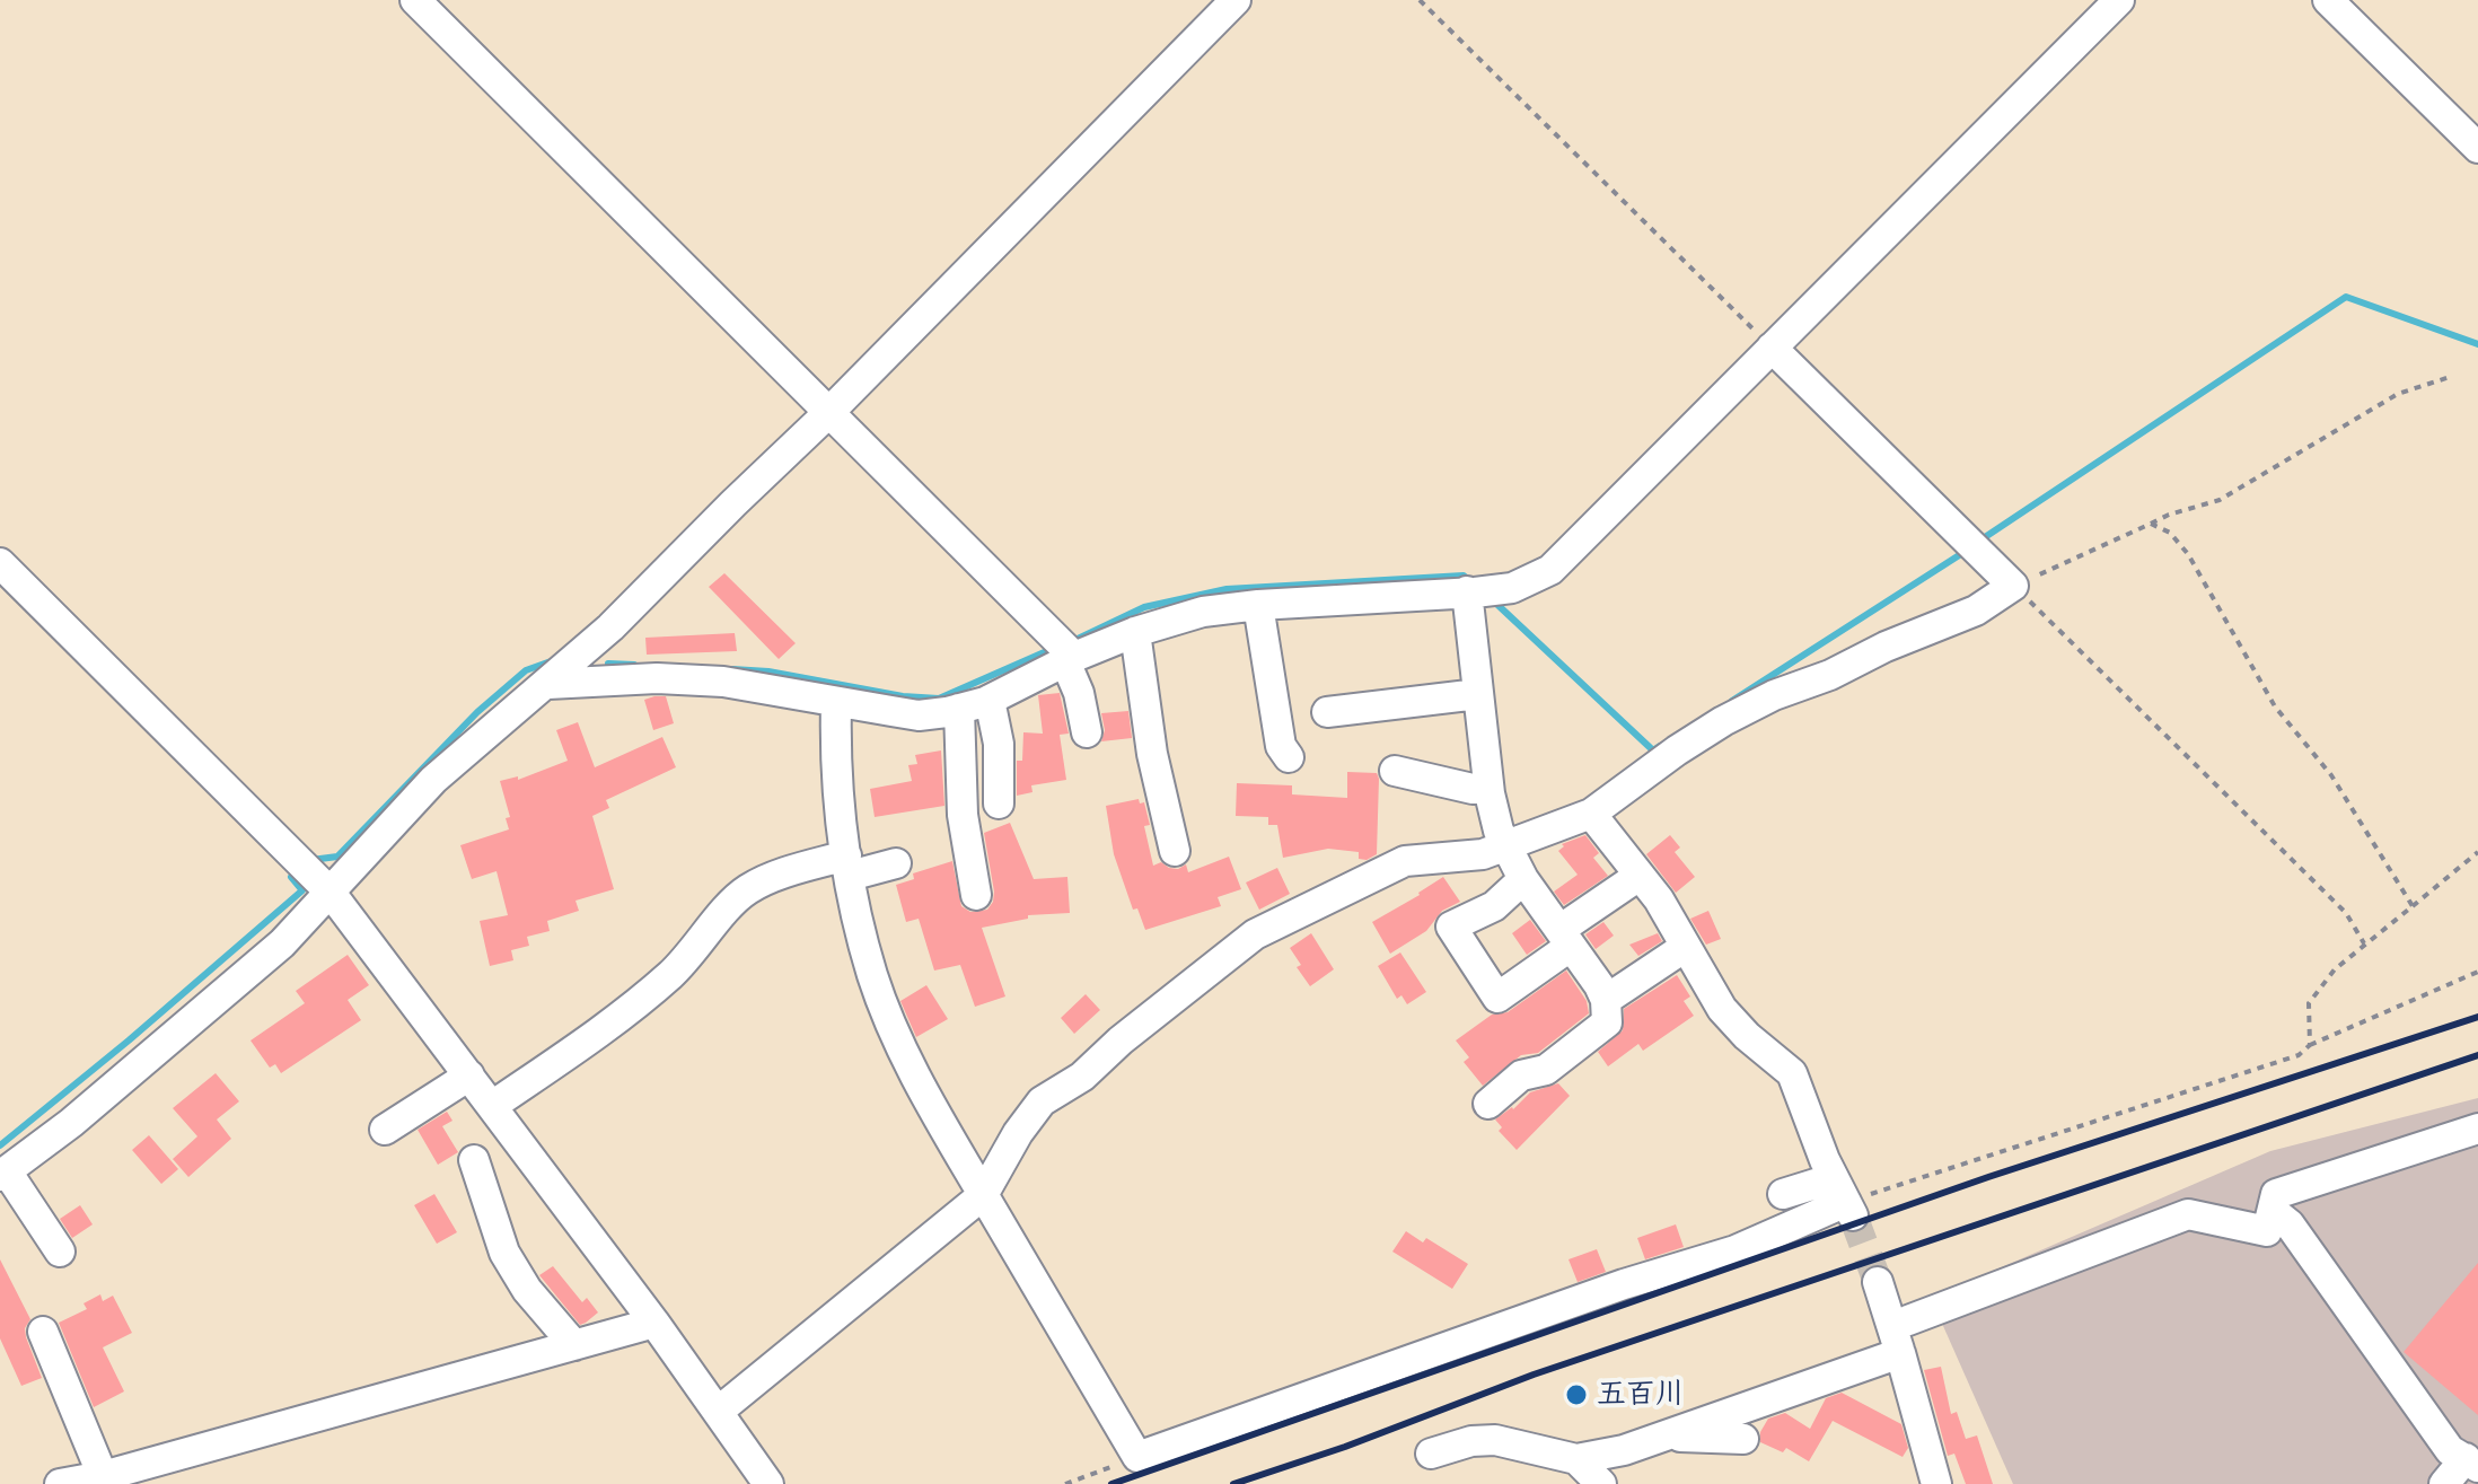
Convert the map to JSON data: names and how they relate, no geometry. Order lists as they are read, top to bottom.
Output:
{
  "places": ["五百川"]
}
